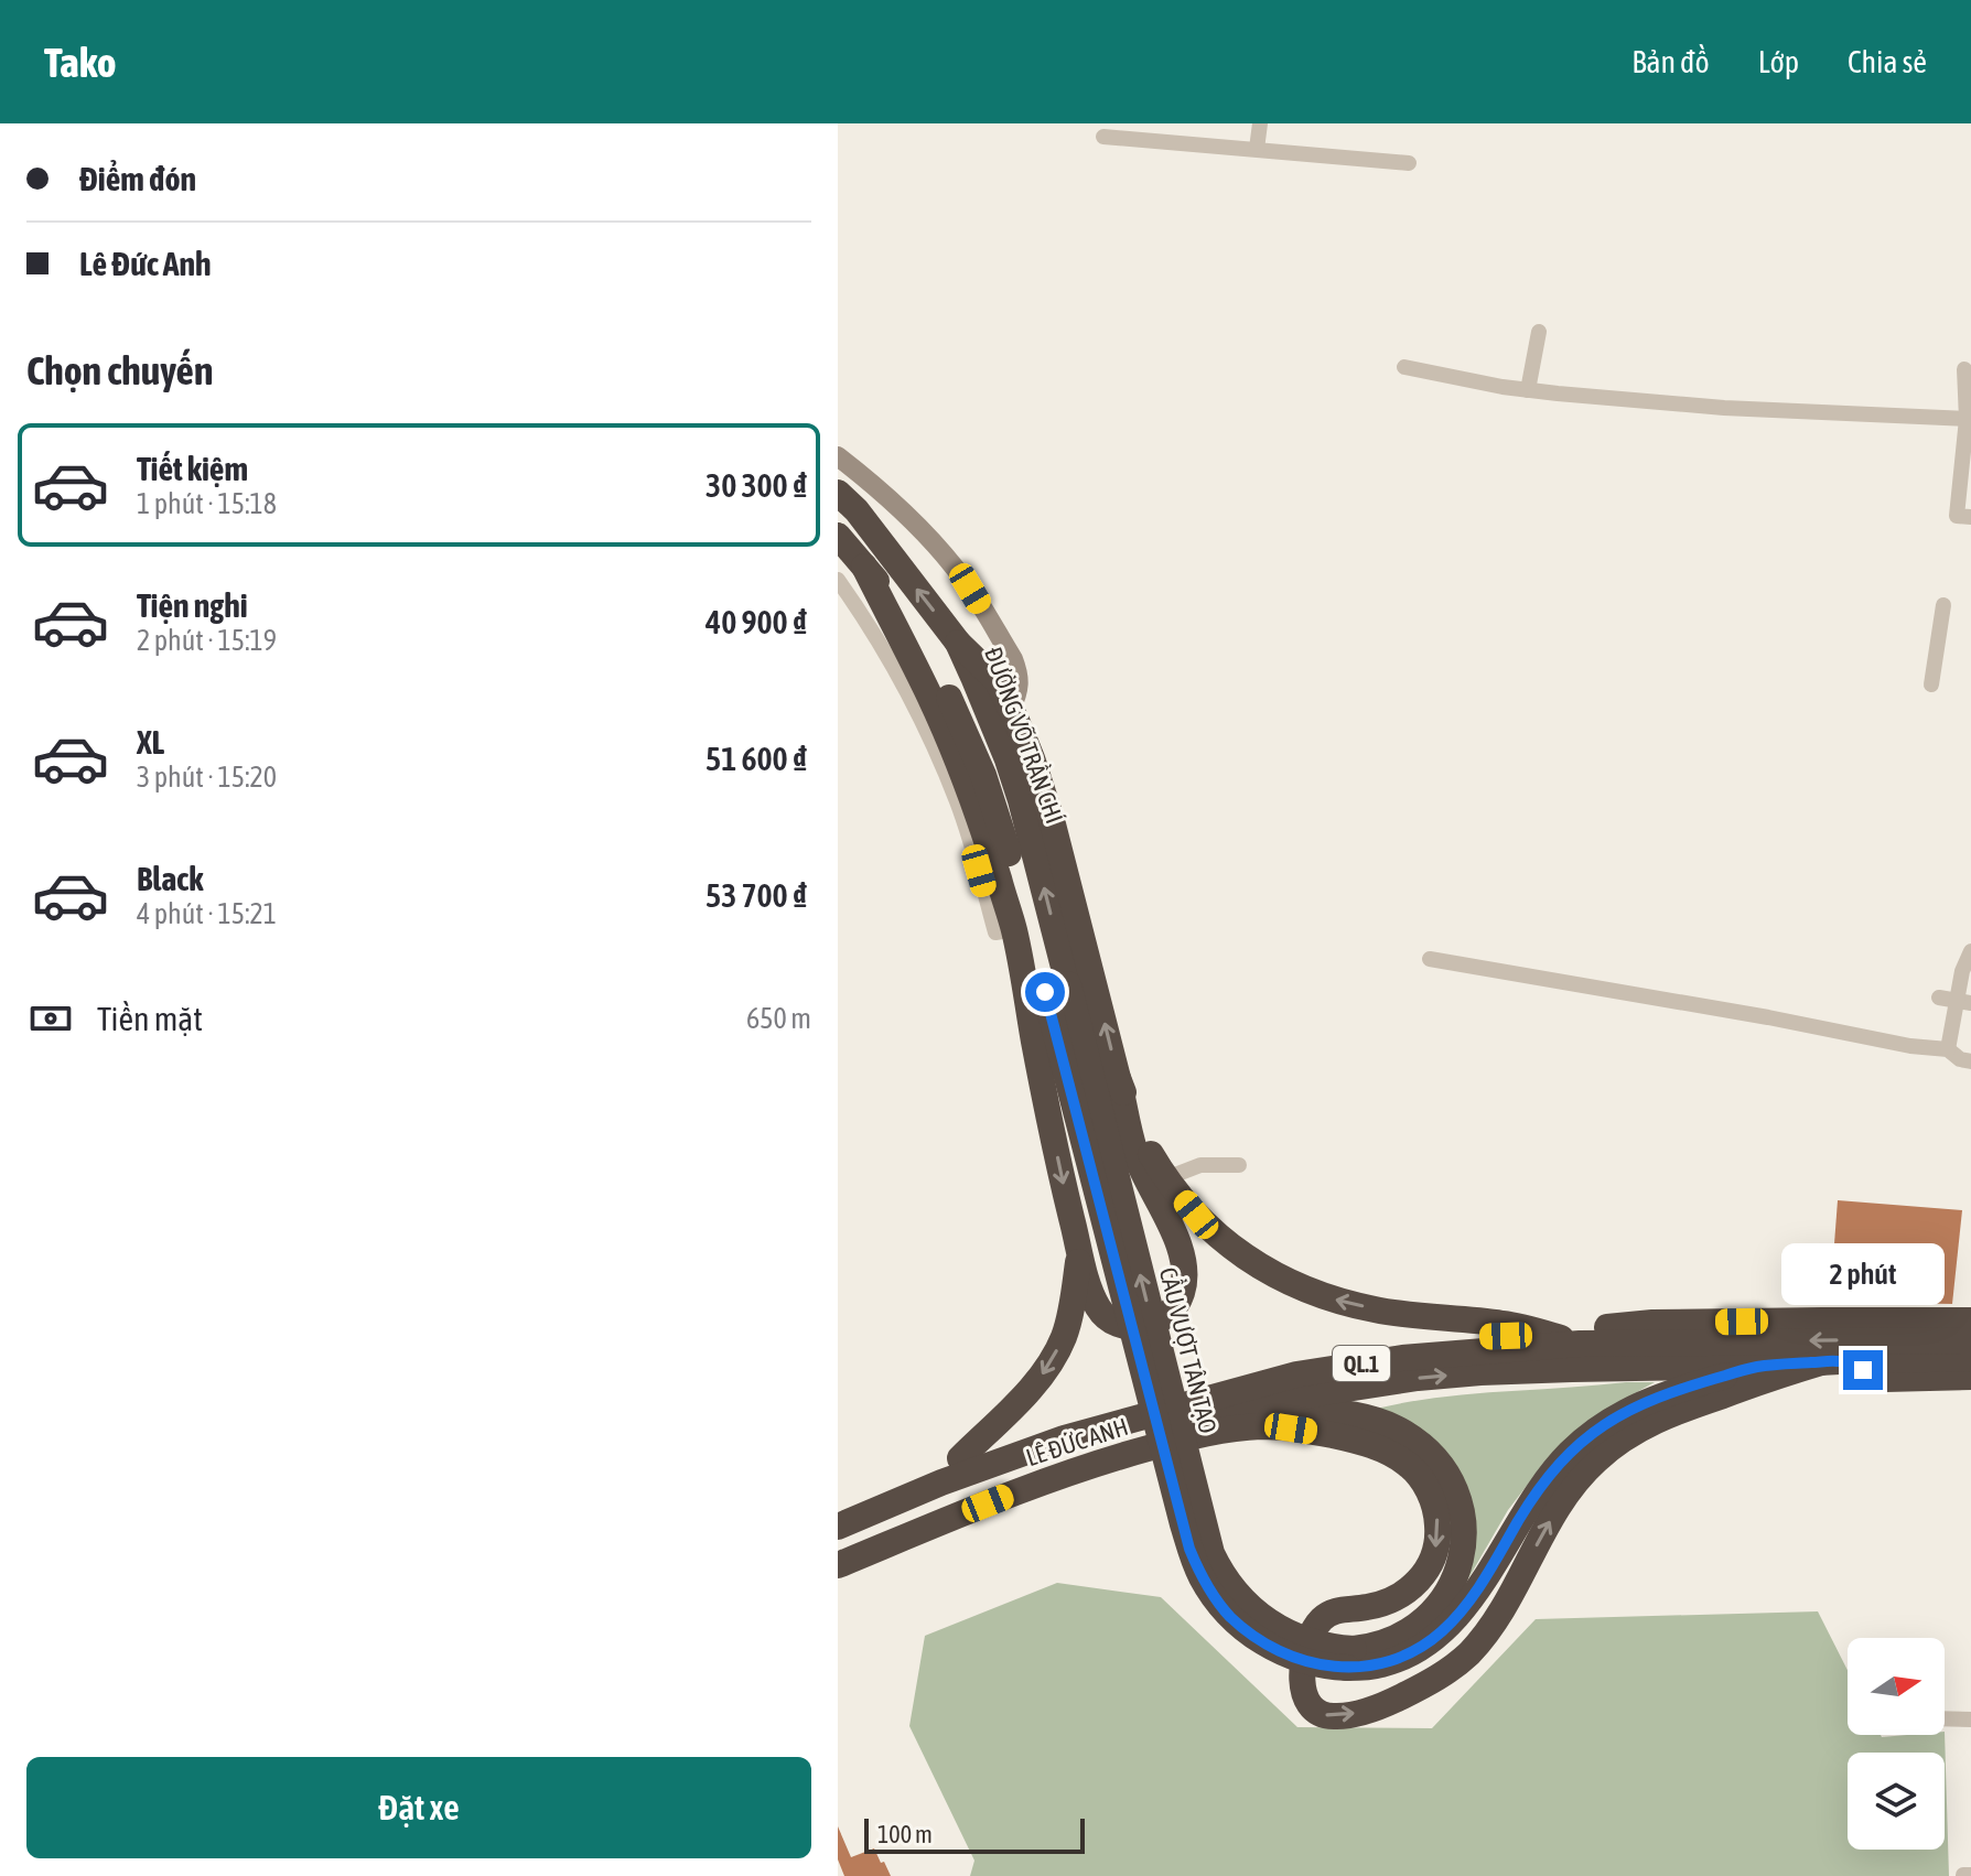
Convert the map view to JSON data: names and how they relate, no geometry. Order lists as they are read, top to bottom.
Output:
{
  "streets": {
    "highway": ["ĐƯỜNG VÕ TRẦN CHÍ", "QL.1", "LÊ ĐỨC ANH"]
  },
  "scale_bar": "100 m",
  "north": "right",
  "page": {
    "header": "Tako",
    "nav": ["Bản đồ", "Lớp", "Chia sẻ"],
    "banner": ["Điểm đón", "Lê Đức Anh"],
    "heading": "Chọn chuyến",
    "list": [
      {
        "name": "Tiết kiệm",
        "note": "1 phút · 15:18",
        "value": "30 300 ₫"
      },
      {
        "name": "Tiện nghi",
        "note": "2 phút · 15:19",
        "value": "40 900 ₫"
      },
      {
        "name": "XL",
        "note": "3 phút · 15:20",
        "value": "51 600 ₫"
      },
      {
        "name": "Black",
        "note": "4 phút · 15:21",
        "value": "53 700 ₫"
      }
    ],
    "pay": ["Tiền mặt", "650 m"],
    "bubble": "2 phút",
    "buttons": "Đặt xe",
    "scale": "100 m"
  }
}
